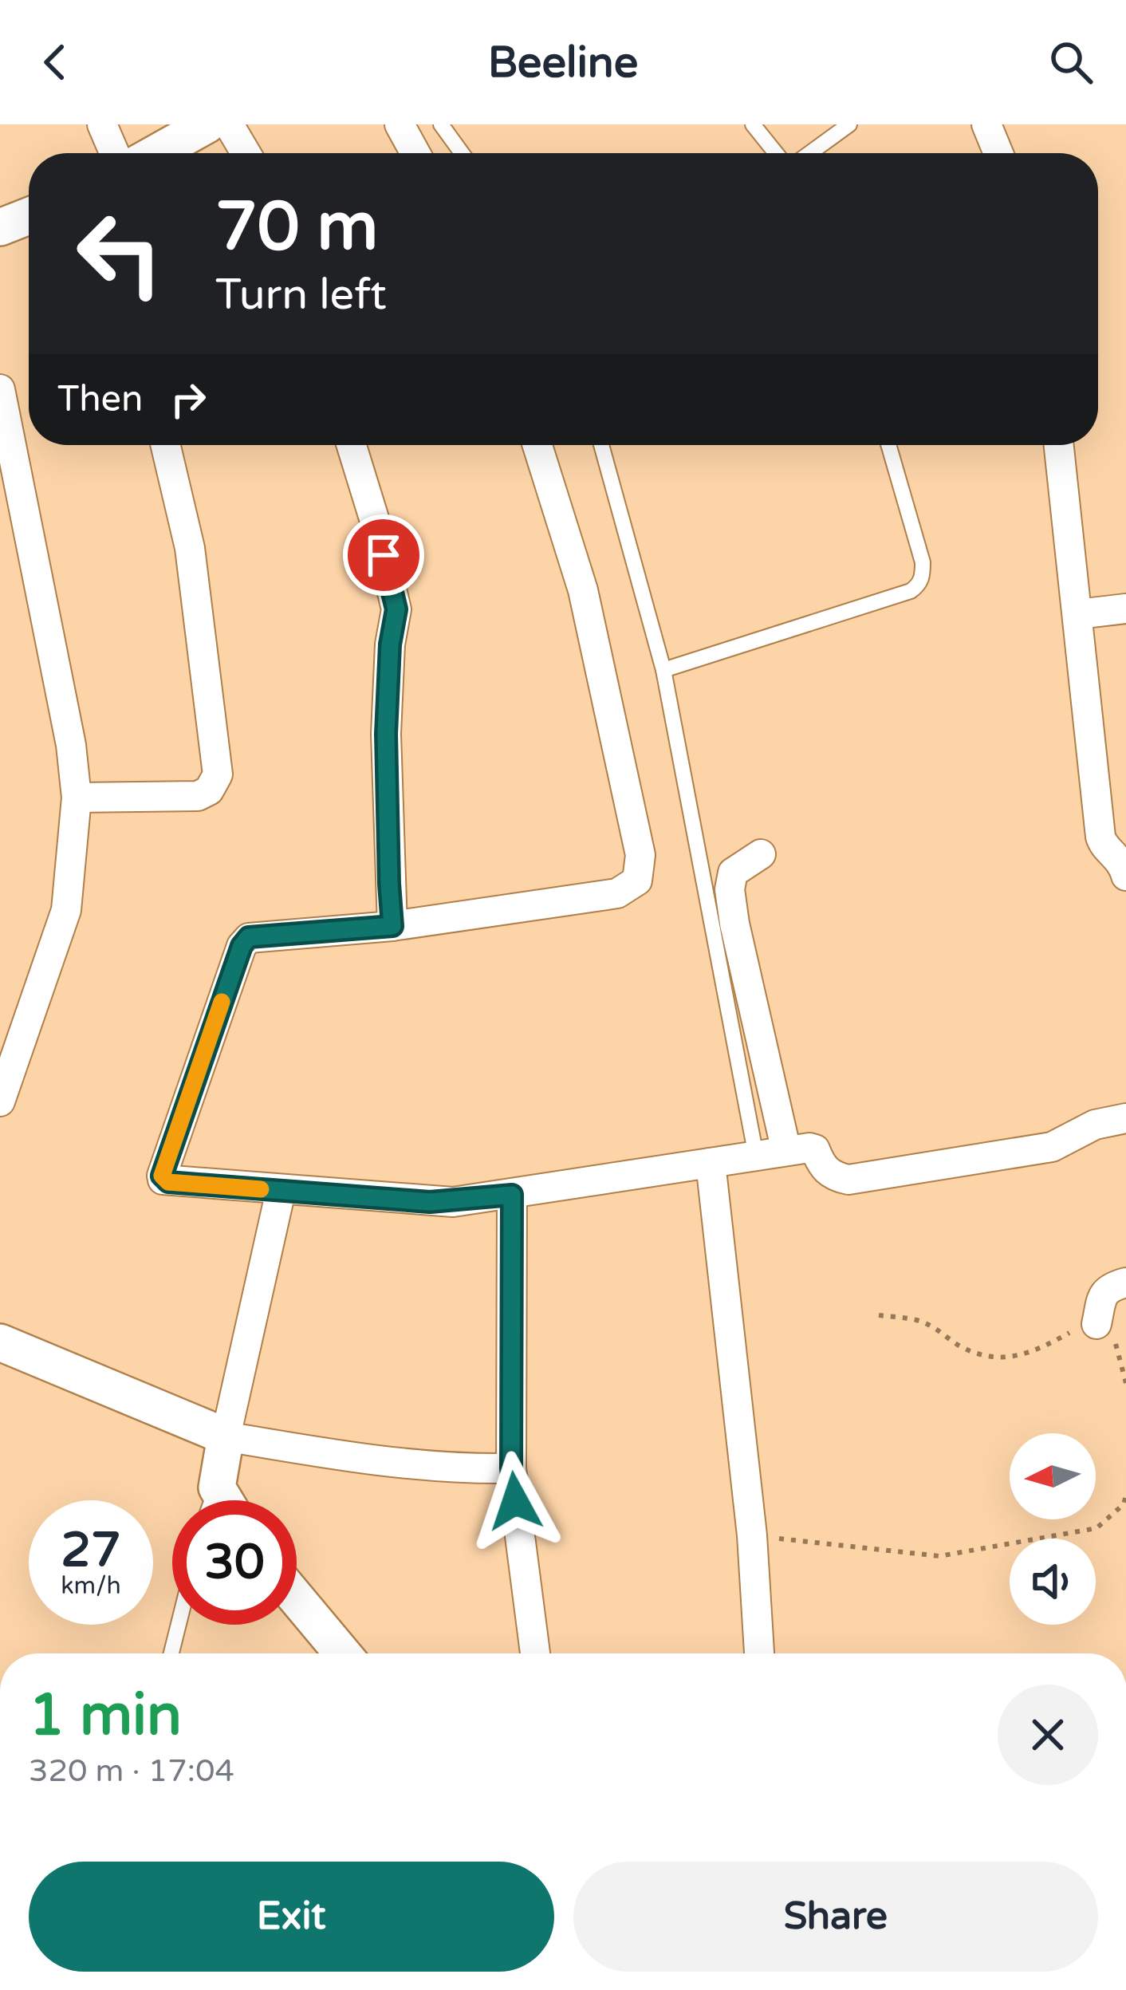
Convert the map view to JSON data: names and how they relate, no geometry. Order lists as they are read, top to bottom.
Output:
{
  "north": "left",
  "page": {
    "header": "Beeline",
    "turn": ["70 m", "Turn left"],
    "then": "Then",
    "speed": "27 km/h",
    "limit": "30",
    "heading": ["1 min", "320 m · 17:04"],
    "buttons": ["Exit", "Share"]
  }
}
